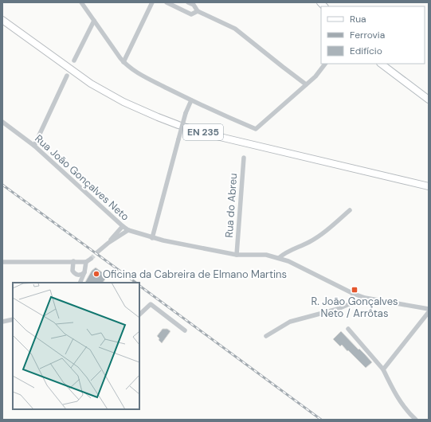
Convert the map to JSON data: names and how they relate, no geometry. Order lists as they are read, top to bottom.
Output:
{
  "streets": {
    "main road": ["EN 235"],
    "street": ["Rua João Gonçalves Neto", "Rua do Abreu"]
  },
  "crossings": [
    ["Rua João Gonçalves Neto", "Rua do Abreu"]
  ],
  "places": {
    "other": ["Oficina da Cabreira de Elmano Martins"],
    "transit": ["R. João Gonçalves Neto / Arrôtas"]
  },
  "legend": ["Rua", "Ferrovia", "Edifício"]
}
